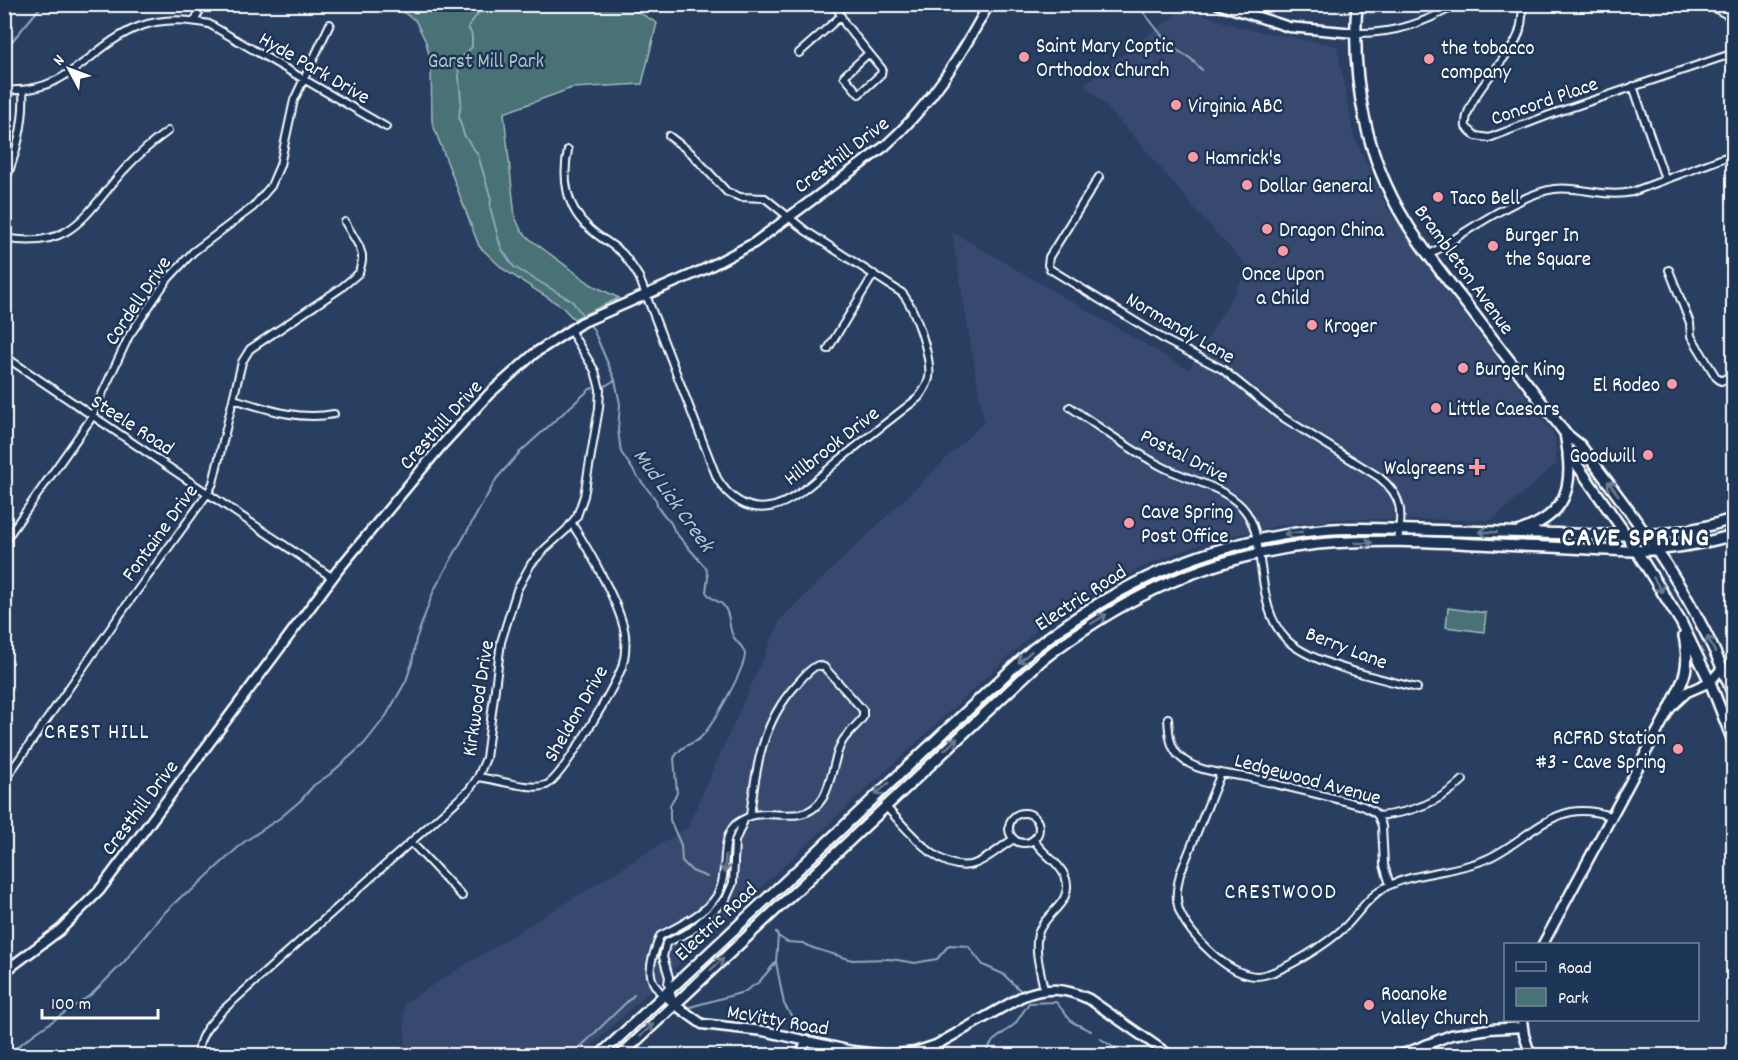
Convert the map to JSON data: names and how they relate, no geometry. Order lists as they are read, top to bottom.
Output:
{
  "streets": {
    "main road": ["Brambleton Avenue", "Electric Road"],
    "street": [
      "Hyde Park Drive",
      "Concord Place",
      "Cresthill Drive",
      "Cordell Drive",
      "Normandy Lane",
      "Steele Road",
      "Hillbrook Drive",
      "Postal Drive",
      "Fontaine Drive",
      "Berry Lane",
      "Kirkwood Drive",
      "Sheldon Drive",
      "Ledgewood Avenue",
      "McVitty Road"
    ]
  },
  "crossings": [
    ["Hyde Park Drive", "Cordell Drive"],
    ["Cresthill Drive", "Steele Road"],
    ["Cresthill Drive", "Hillbrook Drive"],
    ["Cresthill Drive", "Kirkwood Drive"],
    ["Brambleton Avenue", "Electric Road"],
    ["Cordell Drive", "Steele Road"],
    ["Normandy Lane", "Electric Road"],
    ["Steele Road", "Fontaine Drive"],
    ["Postal Drive", "Electric Road"],
    ["Postal Drive", "Berry Lane"],
    ["Electric Road", "Berry Lane"],
    ["Electric Road", "McVitty Road"],
    ["Kirkwood Drive", "Sheldon Drive"]
  ],
  "districts": ["CAVE SPRING", "CREST HILL", "CRESTWOOD"],
  "water": ["Mud Lick Creek"],
  "parks": ["Garst Mill Park"],
  "places": {
    "other": [
      "Saint Mary Coptic Orthodox Church",
      "the tobacco company",
      "Virginia ABC",
      "Hamrick's",
      "Dollar General",
      "Taco Bell",
      "Dragon China",
      "Burger In the Square",
      "Once Upon a Child",
      "Kroger",
      "Burger King",
      "El Rodeo",
      "Little Caesars",
      "Goodwill",
      "Cave Spring Post Office",
      "RCFRD Station #3 - Cave Spring",
      "Roanoke Valley Church"
    ],
    "health": ["Walgreens"]
  },
  "legend": ["Road", "Park"],
  "scale_bar": "100 m",
  "north": "top left"
}
